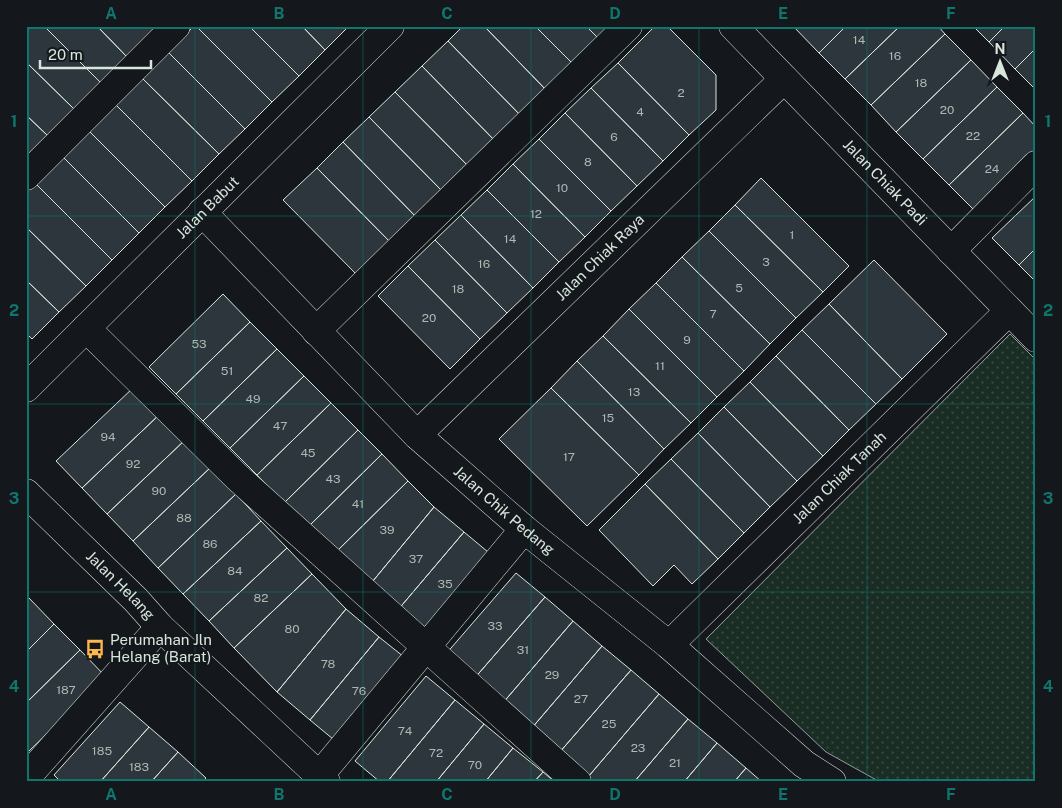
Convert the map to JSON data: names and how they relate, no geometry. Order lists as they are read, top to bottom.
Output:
{
  "streets": {
    "street": [
      "Jalan Chiak Padi",
      "Jalan Babut",
      "Jalan Chiak Raya",
      "Jalan Chiak Tanah",
      "Jalan Chik Pedang",
      "Jalan Helang"
    ]
  },
  "crossings": [
    ["Jalan Chiak Padi", "Jalan Chiak Raya"],
    ["Jalan Chiak Padi", "Jalan Chiak Tanah"],
    ["Jalan Babut", "Jalan Chik Pedang"],
    ["Jalan Chiak Raya", "Jalan Chik Pedang"],
    ["Jalan Chiak Tanah", "Jalan Chik Pedang"]
  ],
  "places": {
    "bus stop": ["Perumahan Jln Helang (Barat)"]
  },
  "house_numbers": [
    "14",
    "16",
    "18",
    "2",
    "20",
    "4",
    "22",
    "6",
    "8",
    "24",
    "10",
    "12",
    "1",
    "14",
    "3",
    "16",
    "5",
    "18",
    "7",
    "20",
    "9",
    "53",
    "11",
    "51",
    "13",
    "49",
    "15",
    "47",
    "94",
    "45",
    "17",
    "92",
    "43",
    "90",
    "41",
    "88",
    "39",
    "86",
    "37",
    "84",
    "35",
    "82",
    "33",
    "80",
    "31",
    "78",
    "29",
    "187",
    "76",
    "27",
    "25",
    "74",
    "23",
    "185",
    "72",
    "21",
    "70",
    "183"
  ],
  "scale_bar": "20 m",
  "north": "top",
  "grid": {
    "columns": [
      "A",
      "B",
      "C",
      "D",
      "E",
      "F"
    ],
    "rows": [
      "1",
      "2",
      "3",
      "4"
    ]
  }
}
